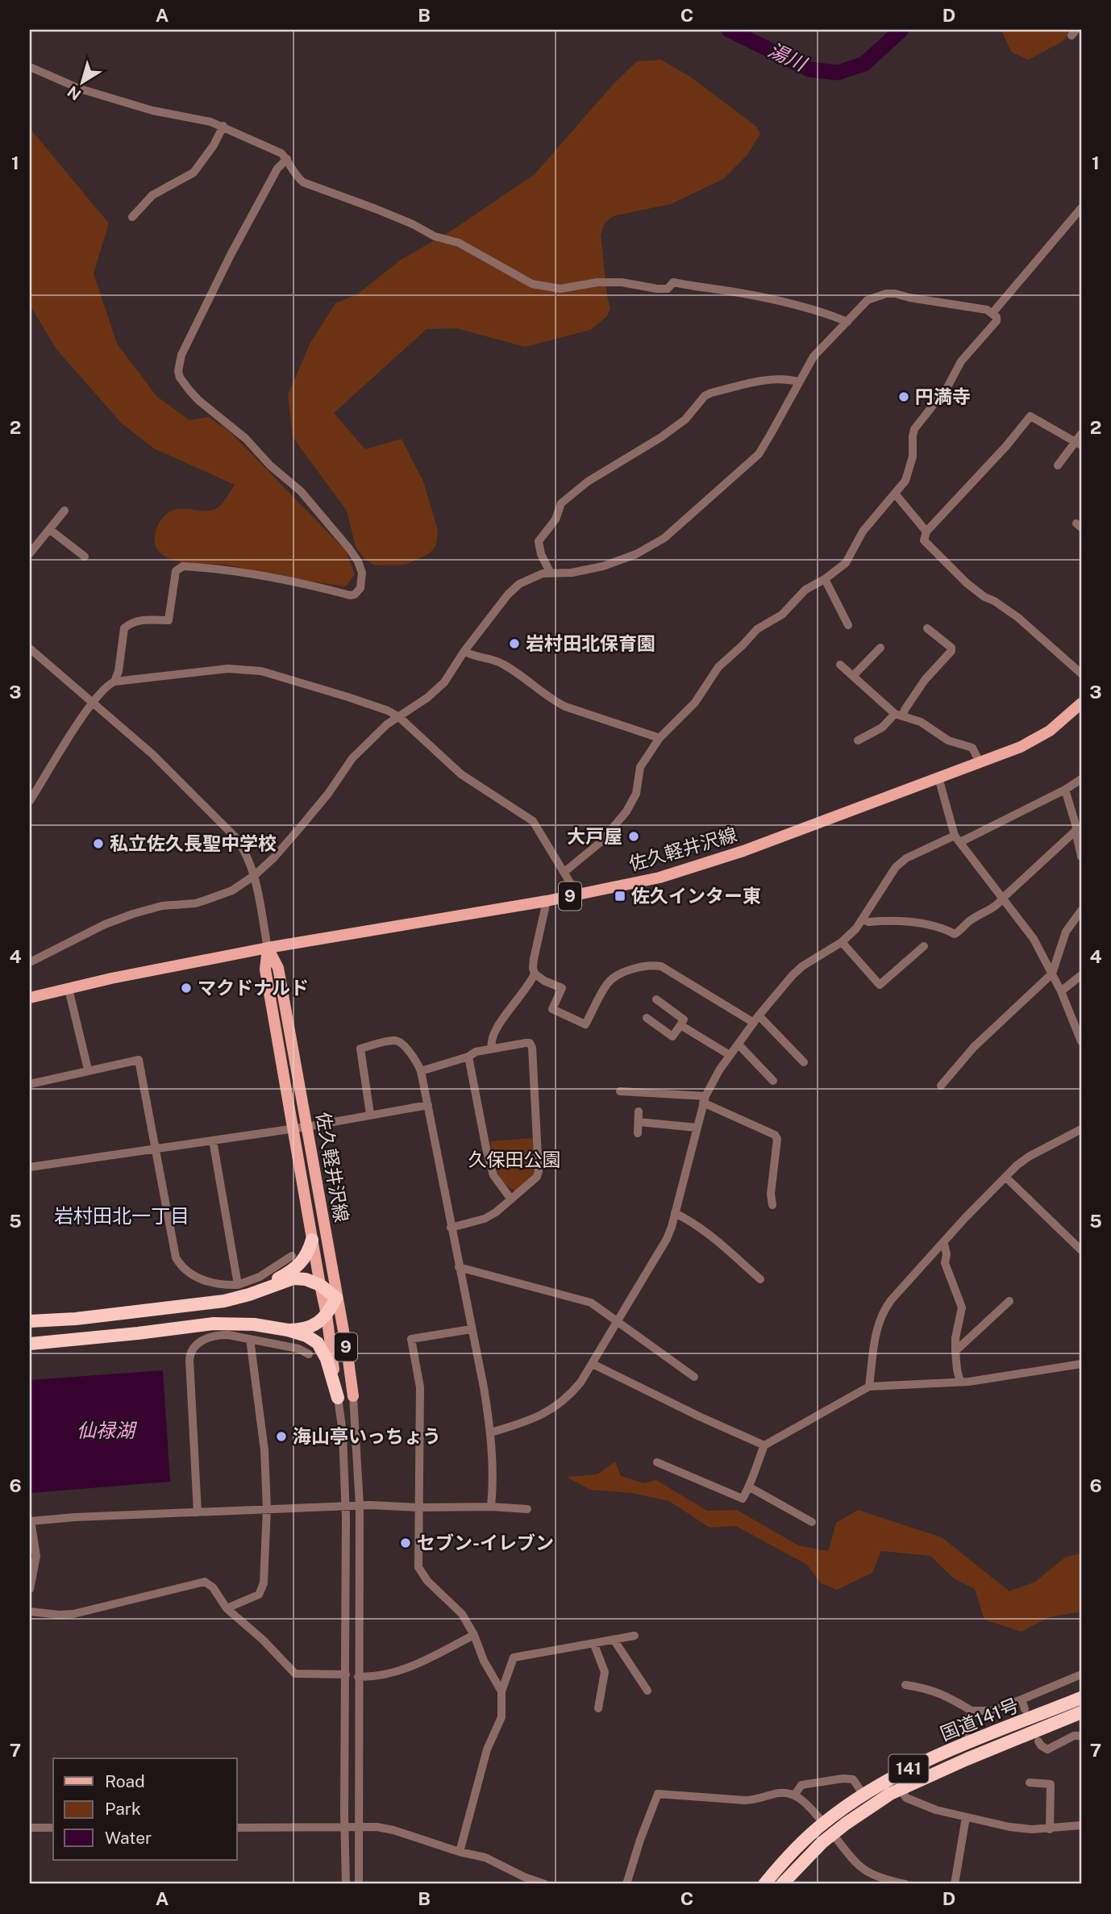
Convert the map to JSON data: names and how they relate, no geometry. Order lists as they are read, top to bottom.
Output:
{
  "streets": {
    "highway": ["国道141号", "141"],
    "main road": ["佐久軽井沢線", "9"]
  },
  "districts": ["岩村田北一丁目"],
  "water": ["湯川", "仙禄湖"],
  "parks": ["久保田公園"],
  "places": {
    "other": [
      "円満寺",
      "岩村田北保育園",
      "大戸屋",
      "私立佐久長聖中学校",
      "マクドナルド",
      "海山亭いっちょう",
      "セブン-イレブン"
    ],
    "transit": ["佐久インター東"]
  },
  "legend": ["Road", "Park", "Water"],
  "north": "bottom left",
  "grid": {
    "columns": [
      "A",
      "B",
      "C",
      "D"
    ],
    "rows": [
      "1",
      "2",
      "3",
      "4",
      "5",
      "6",
      "7"
    ]
  }
}
